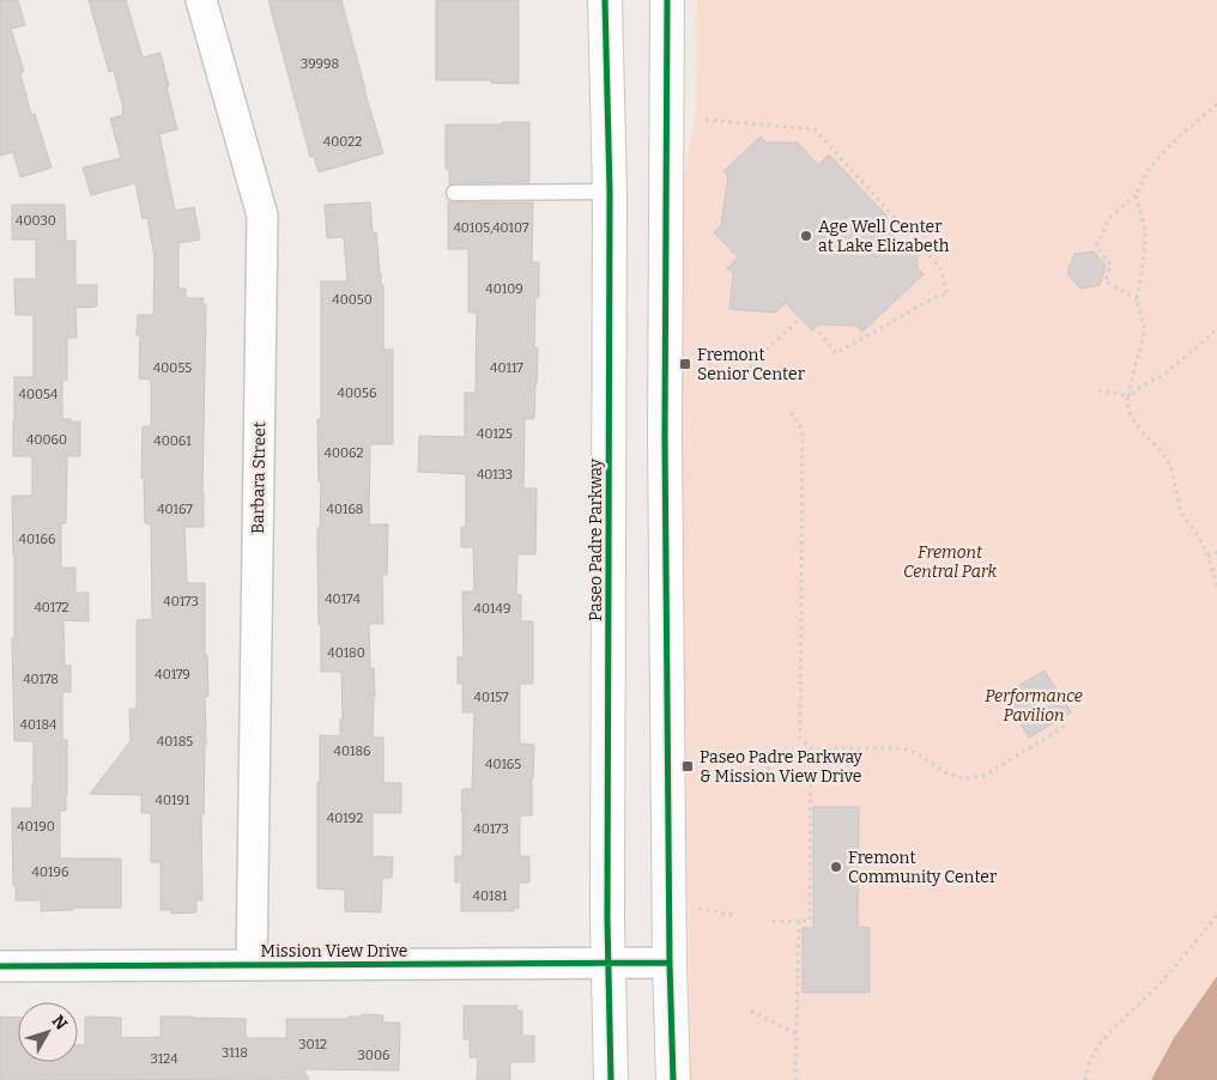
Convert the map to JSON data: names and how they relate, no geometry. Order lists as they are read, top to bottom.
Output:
{
  "streets": {
    "main road": ["Paseo Padre Parkway"],
    "street": ["Barbara Street", "Mission View Drive"]
  },
  "crossings": [
    ["Barbara Street", "Mission View Drive"],
    ["Paseo Padre Parkway", "Mission View Drive"]
  ],
  "parks": ["Fremont Central Park", "Performance Pavilion"],
  "places": {
    "other": ["Age Well Center at Lake Elizabeth", "Fremont Community Center"],
    "transit": ["Fremont Senior Center", "Paseo Padre Parkway & Mission View Drive"]
  },
  "house_numbers": [
    "39998",
    "40022",
    "40030",
    "40105,40107",
    "40109",
    "40050",
    "40055",
    "40117",
    "40056",
    "40054",
    "40125",
    "40060",
    "40061",
    "40062",
    "40133",
    "40167",
    "40168",
    "40166",
    "40174",
    "40173",
    "40172",
    "40149",
    "40180",
    "40179",
    "40178",
    "40157",
    "40184",
    "40185",
    "40186",
    "40165",
    "40191",
    "40192",
    "40190",
    "40173",
    "40196",
    "40181",
    "3012",
    "3118",
    "3006",
    "3124"
  ],
  "north": "top right"
}
